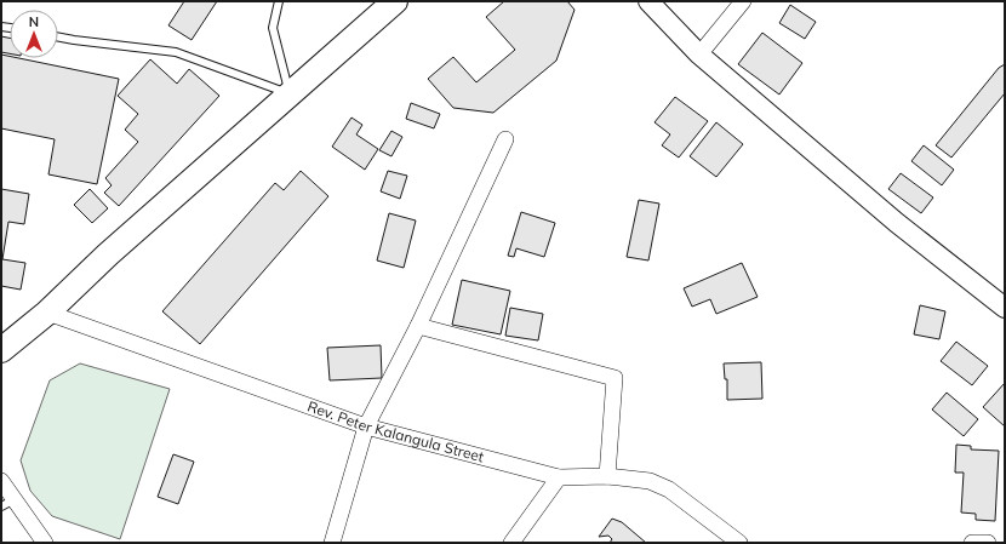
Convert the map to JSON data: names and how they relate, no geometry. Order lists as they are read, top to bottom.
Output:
{
  "streets": {
    "street": ["Rev. Peter Kalangula Street"]
  },
  "north": "top"
}
